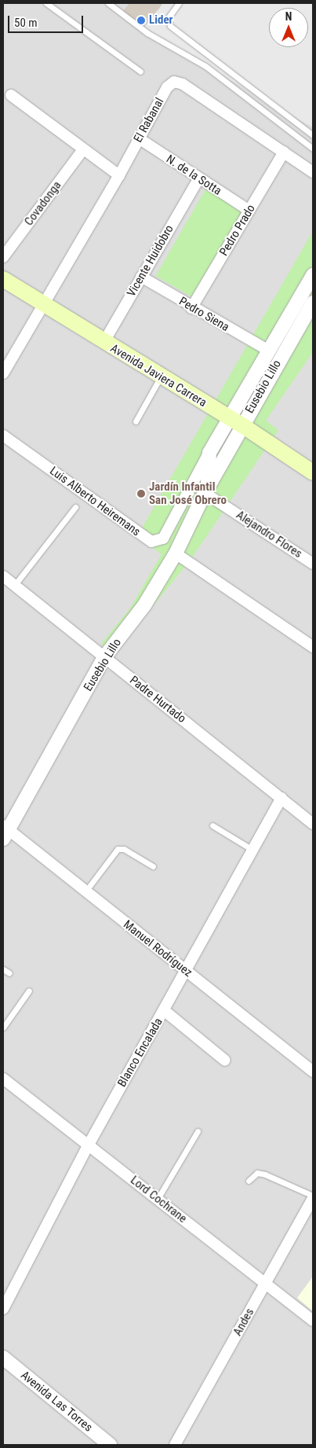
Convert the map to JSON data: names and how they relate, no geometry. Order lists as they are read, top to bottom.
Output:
{
  "streets": {
    "main road": ["Avenida Javiera Carrera"],
    "street": [
      "El Rabanal",
      "N. de la Sotta",
      "Covadonga",
      "Pedro Prado",
      "Vicente Huidobro",
      "Pedro Siena",
      "Eusebio Lillo",
      "Luis Alberto Heiremans",
      "Alejandro Flores",
      "Padre Hurtado",
      "Manuel Rodríguez",
      "Blanco Encalada",
      "Lord Cochrane",
      "Andes",
      "Avenida Las Torres"
    ]
  },
  "crossings": [
    ["El Rabanal", "N. de la Sotta"],
    ["El Rabanal", "Pedro Prado"],
    ["El Rabanal", "Avenida Javiera Carrera"],
    ["N. de la Sotta", "Pedro Prado"],
    ["N. de la Sotta", "Vicente Huidobro"],
    ["Pedro Prado", "Pedro Siena"],
    ["Vicente Huidobro", "Pedro Siena"],
    ["Vicente Huidobro", "Avenida Javiera Carrera"],
    ["Pedro Siena", "Eusebio Lillo"],
    ["Avenida Javiera Carrera", "Eusebio Lillo"],
    ["Eusebio Lillo", "Luis Alberto Heiremans"],
    ["Eusebio Lillo", "Alejandro Flores"],
    ["Eusebio Lillo", "Padre Hurtado"],
    ["Eusebio Lillo", "Manuel Rodríguez"],
    ["Padre Hurtado", "Blanco Encalada"],
    ["Manuel Rodríguez", "Blanco Encalada"],
    ["Blanco Encalada", "Lord Cochrane"],
    ["Lord Cochrane", "Andes"]
  ],
  "places": ["Lider", "Jardín Infantil San José Obrero"],
  "scale_bar": "50 m",
  "north": "top"
}
